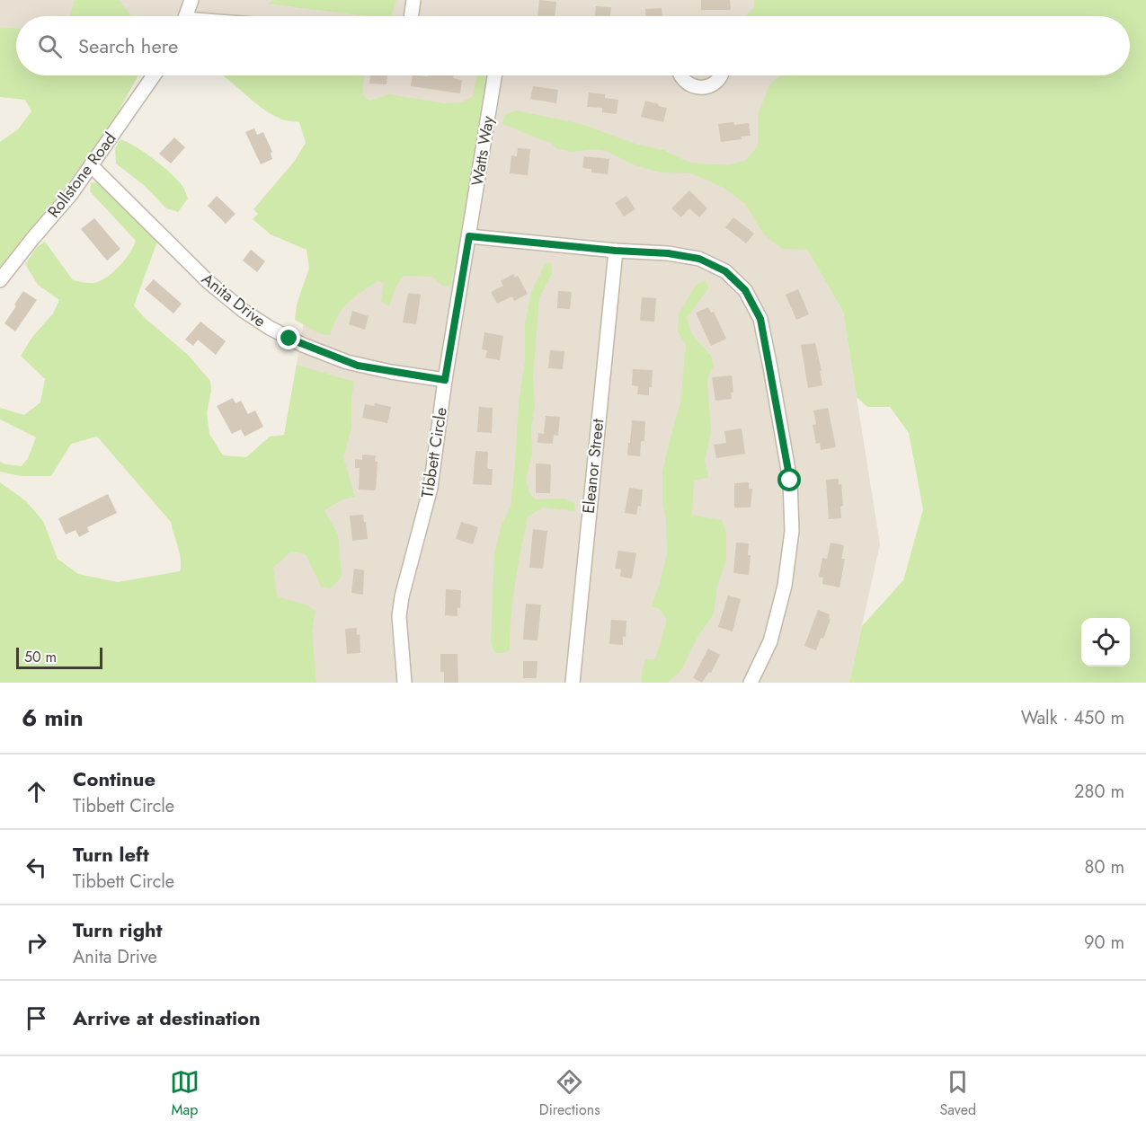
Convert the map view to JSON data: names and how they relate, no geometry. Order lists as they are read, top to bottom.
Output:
{
  "streets": {
    "street": [
      "Watts Way",
      "Rollstone Road",
      "Anita Drive",
      "Tibbett Circle",
      "Eleanor Street"
    ]
  },
  "crossings": [
    ["Watts Way", "Tibbett Circle"],
    ["Rollstone Road", "Anita Drive"],
    ["Anita Drive", "Tibbett Circle"]
  ],
  "scale_bar": "50 m",
  "page": {
    "search": "Search here",
    "scale": "50 m",
    "heading": ["6 min", "Walk · 450 m"],
    "list": [
      ["Continue", "Tibbett Circle", "280 m"],
      ["Turn left", "Tibbett Circle", "80 m"],
      ["Turn right", "Anita Drive", "90 m"],
      "Arrive at destination"
    ],
    "nav": ["Map", "Directions", "Saved"]
  }
}
